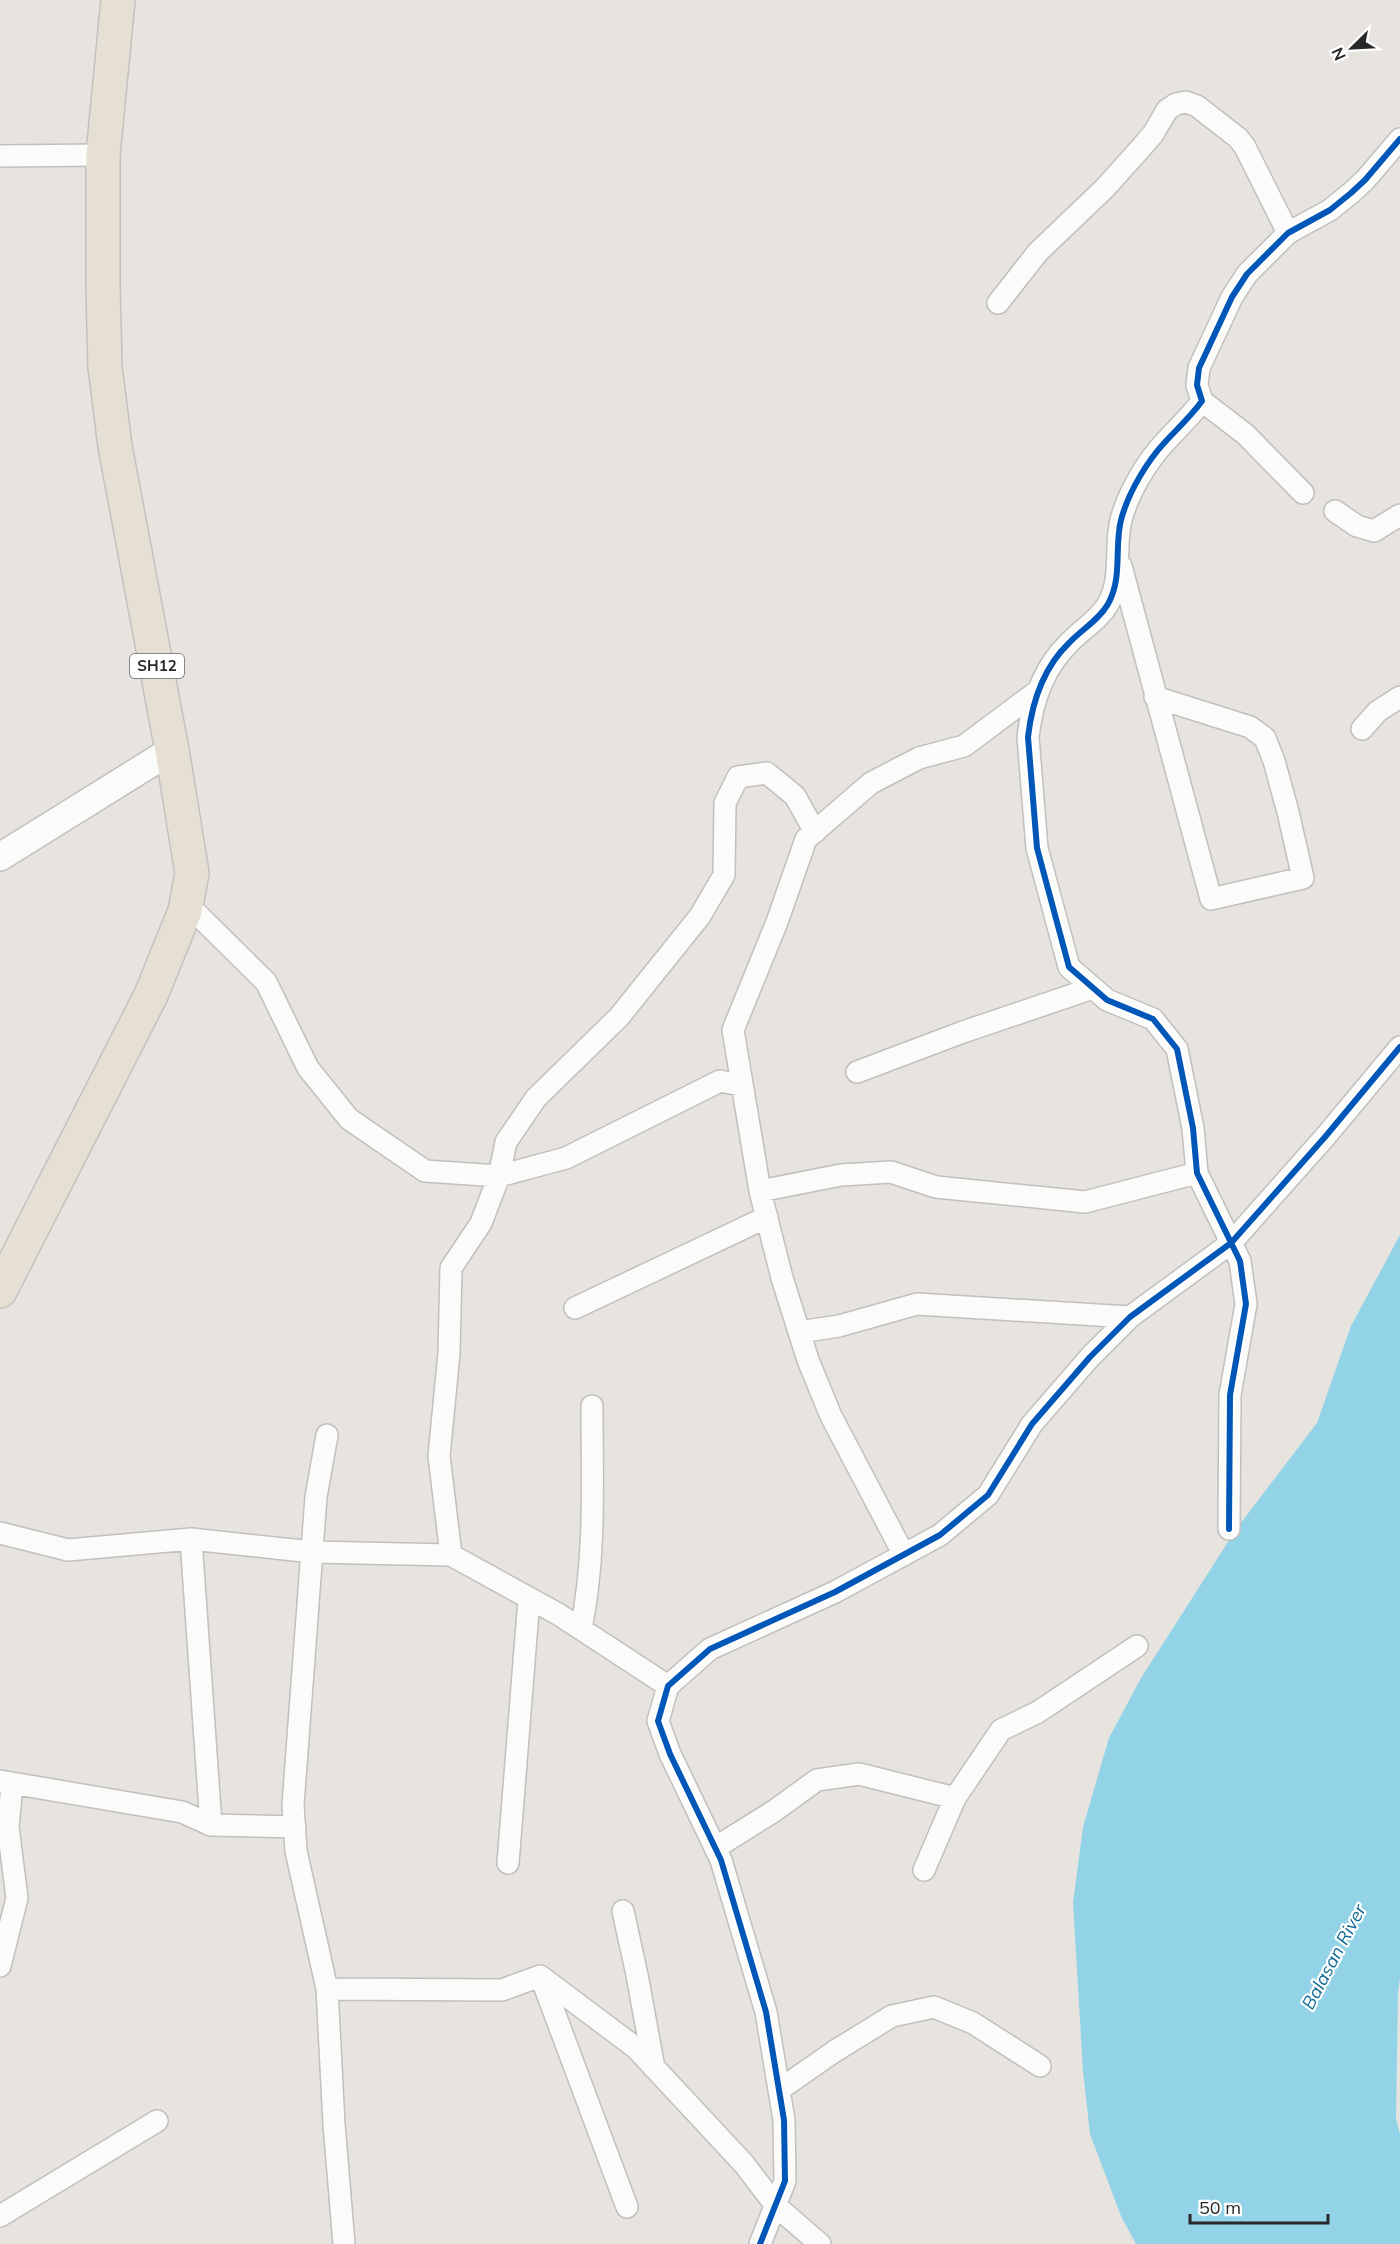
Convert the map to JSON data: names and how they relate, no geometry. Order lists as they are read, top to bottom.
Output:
{
  "streets": {
    "main road": ["SH12"]
  },
  "water": ["Balasan River"],
  "scale_bar": "50 m",
  "north": "bottom left"
}
